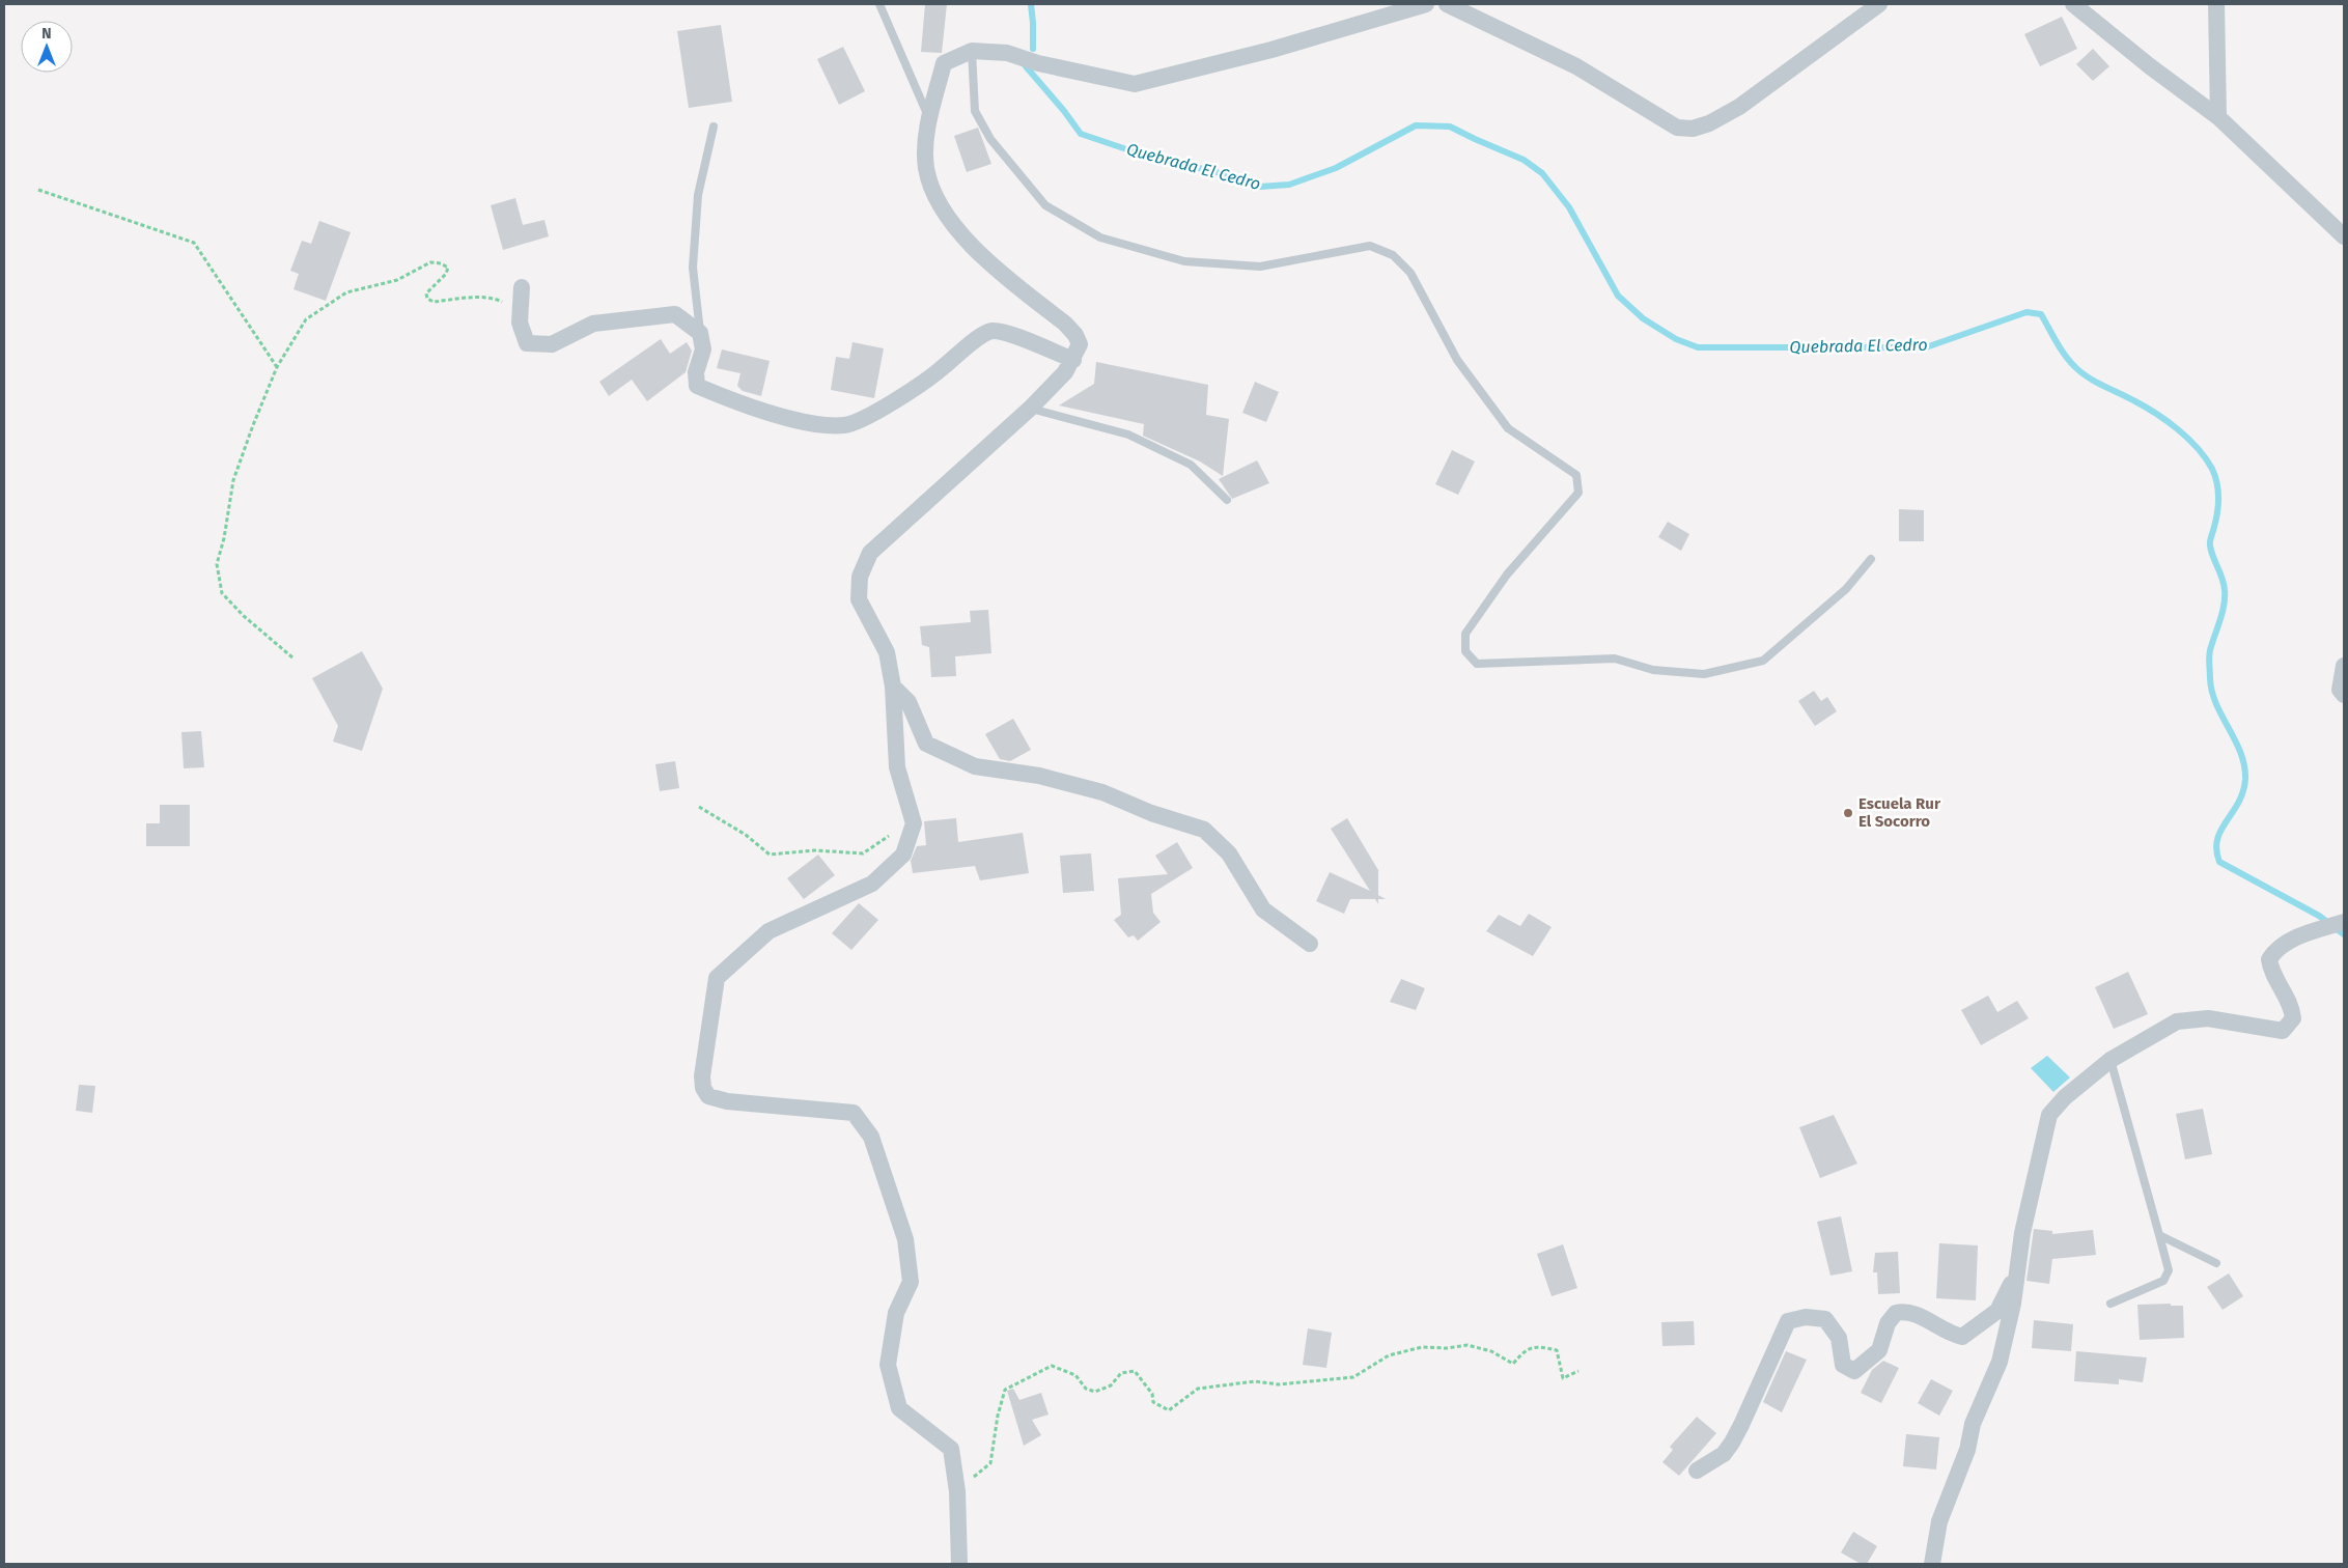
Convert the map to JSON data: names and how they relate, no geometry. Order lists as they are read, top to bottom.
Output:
{
  "water": ["Quebrada El Cedro"],
  "places": ["Escuela Rur El Socorro"],
  "north": "top"
}
